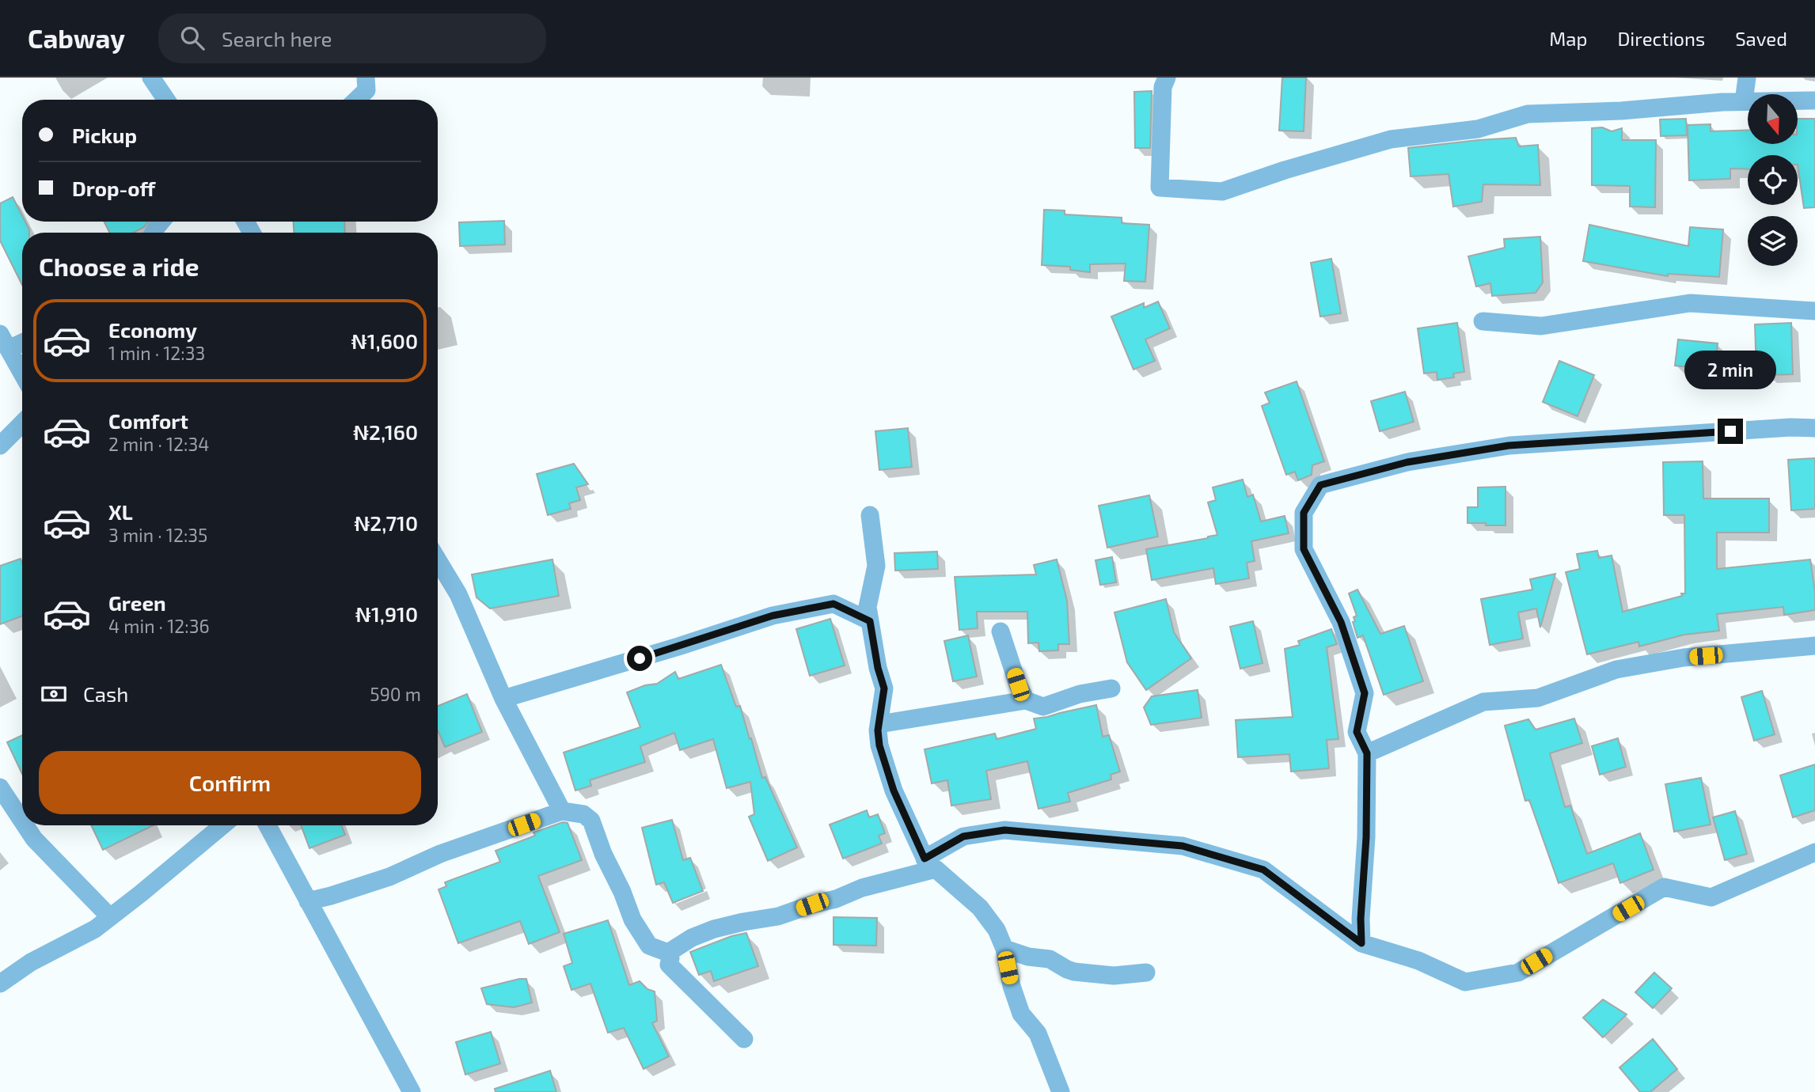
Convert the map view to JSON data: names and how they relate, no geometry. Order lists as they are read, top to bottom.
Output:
{
  "north": "bottom",
  "page": {
    "header": "Cabway",
    "search": "Search here",
    "nav": ["Map", "Directions", "Saved"],
    "banner": ["Pickup", "Drop-off"],
    "heading": "Choose a ride",
    "list": [
      {
        "name": "Economy",
        "note": "1 min · 12:33",
        "value": "₦1,600"
      },
      {
        "name": "Comfort",
        "note": "2 min · 12:34",
        "value": "₦2,160"
      },
      {
        "name": "XL",
        "note": "3 min · 12:35",
        "value": "₦2,710"
      },
      {
        "name": "Green",
        "note": "4 min · 12:36",
        "value": "₦1,910"
      }
    ],
    "bubble": "2 min",
    "pay": ["Cash", "590 m"],
    "buttons": "Confirm"
  }
}
